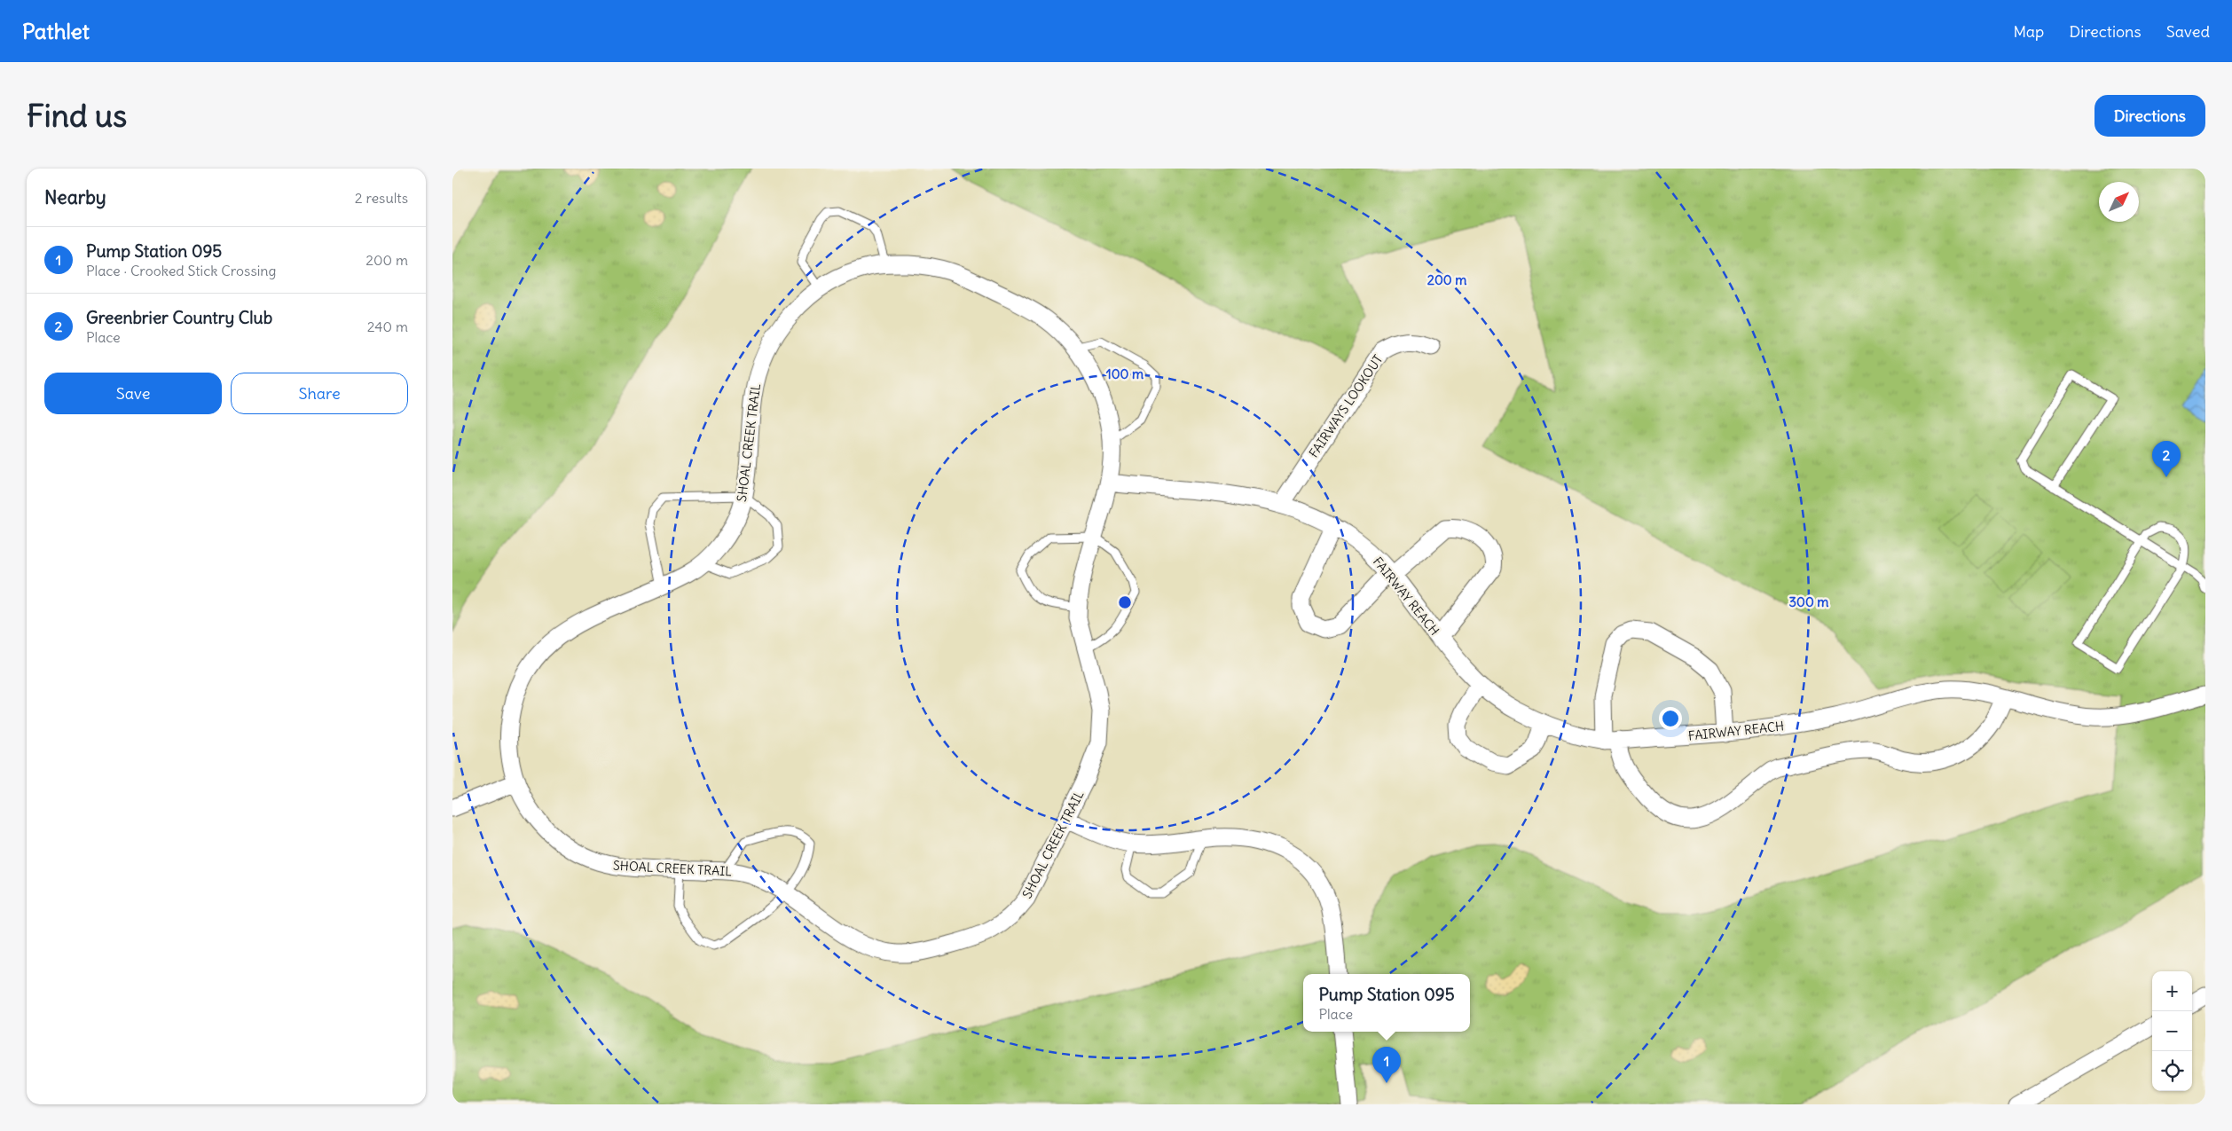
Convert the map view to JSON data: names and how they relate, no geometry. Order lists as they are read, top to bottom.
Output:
{
  "streets": {
    "street": ["FAIRWAYS LOOKOUT", "SHOAL CREEK TRAIL", "FAIRWAY REACH"]
  },
  "crossings": [
    ["FAIRWAYS LOOKOUT", "FAIRWAY REACH"],
    ["SHOAL CREEK TRAIL", "FAIRWAY REACH"]
  ],
  "north": "top right",
  "page": {
    "header": "Pathlet",
    "nav": ["Map", "Directions", "Saved"],
    "buttons": [
      "Directions",
      ["Save", "Share"]
    ],
    "title": "Find us",
    "heading": ["Nearby", "2 results"],
    "list": [
      {
        "mark": "1",
        "name": "Pump Station 095",
        "note": "Place · Crooked Stick Crossing",
        "value": "200 m"
      },
      {
        "mark": "2",
        "name": "Greenbrier Country Club",
        "note": "Place",
        "value": "240 m"
      }
    ],
    "pins": ["2", "1"],
    "map_buttons": ["+", "−"],
    "popup": ["Pump Station 095", "Place"]
  },
  "rings": ["200 m", "100 m", "300 m"]
}
